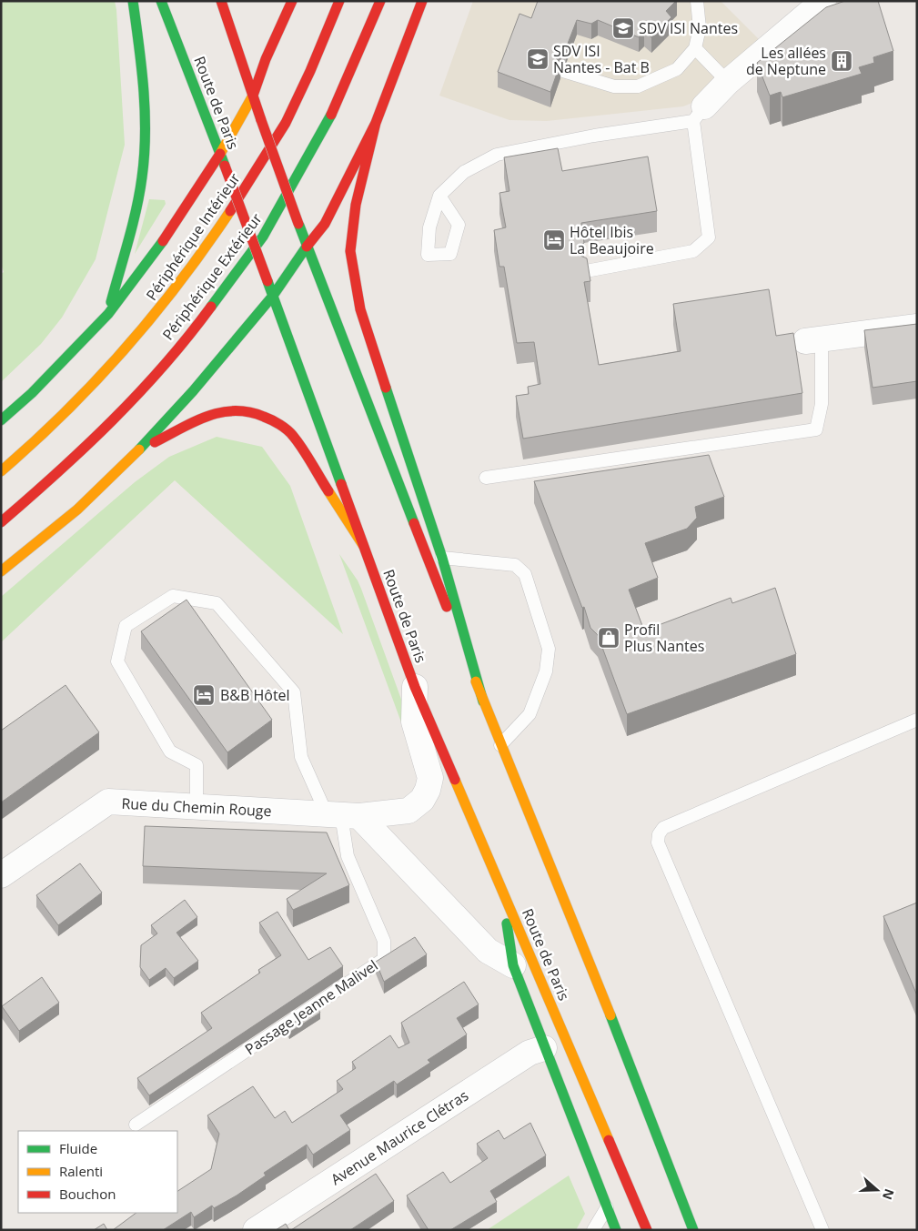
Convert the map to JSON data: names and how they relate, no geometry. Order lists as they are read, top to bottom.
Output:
{
  "streets": {
    "main road": ["Route de Paris", "Périphérique Intérieur", "Périphérique Extérieur"],
    "street": ["Rue du Chemin Rouge", "Avenue Maurice Clétras"],
    "lane": ["Passage Jeanne Malivel"]
  },
  "crossings": [
    ["Route de Paris", "Rue du Chemin Rouge"],
    ["Rue du Chemin Rouge", "Passage Jeanne Malivel"]
  ],
  "places": {
    "school or university": ["SDV ISI Nantes", "SDV ISI Nantes - Bat B"],
    "building": ["Les allées de Neptune"],
    "hotel": ["Hôtel Ibis La Beaujoire", "B&B Hôtel"],
    "shop": ["Profil Plus Nantes"]
  },
  "legend": ["Fluide", "Ralenti", "Bouchon"],
  "north": "right"
}
